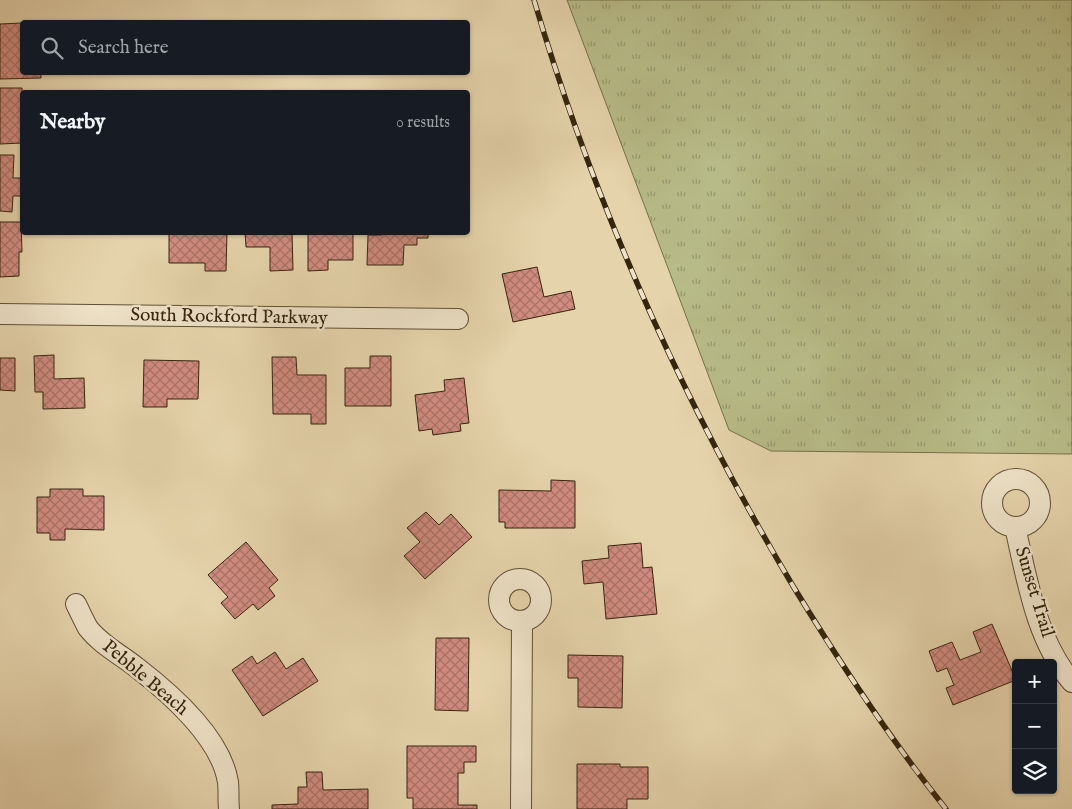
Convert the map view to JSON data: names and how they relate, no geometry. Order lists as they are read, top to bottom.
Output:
{
  "streets": {
    "street": ["South Rockford Parkway", "Sunset Trail", "Pebble Beach"]
  },
  "page": {
    "search": "Search here",
    "heading": ["Nearby", "0 results"],
    "map_buttons": ["+", "−"]
  }
}
